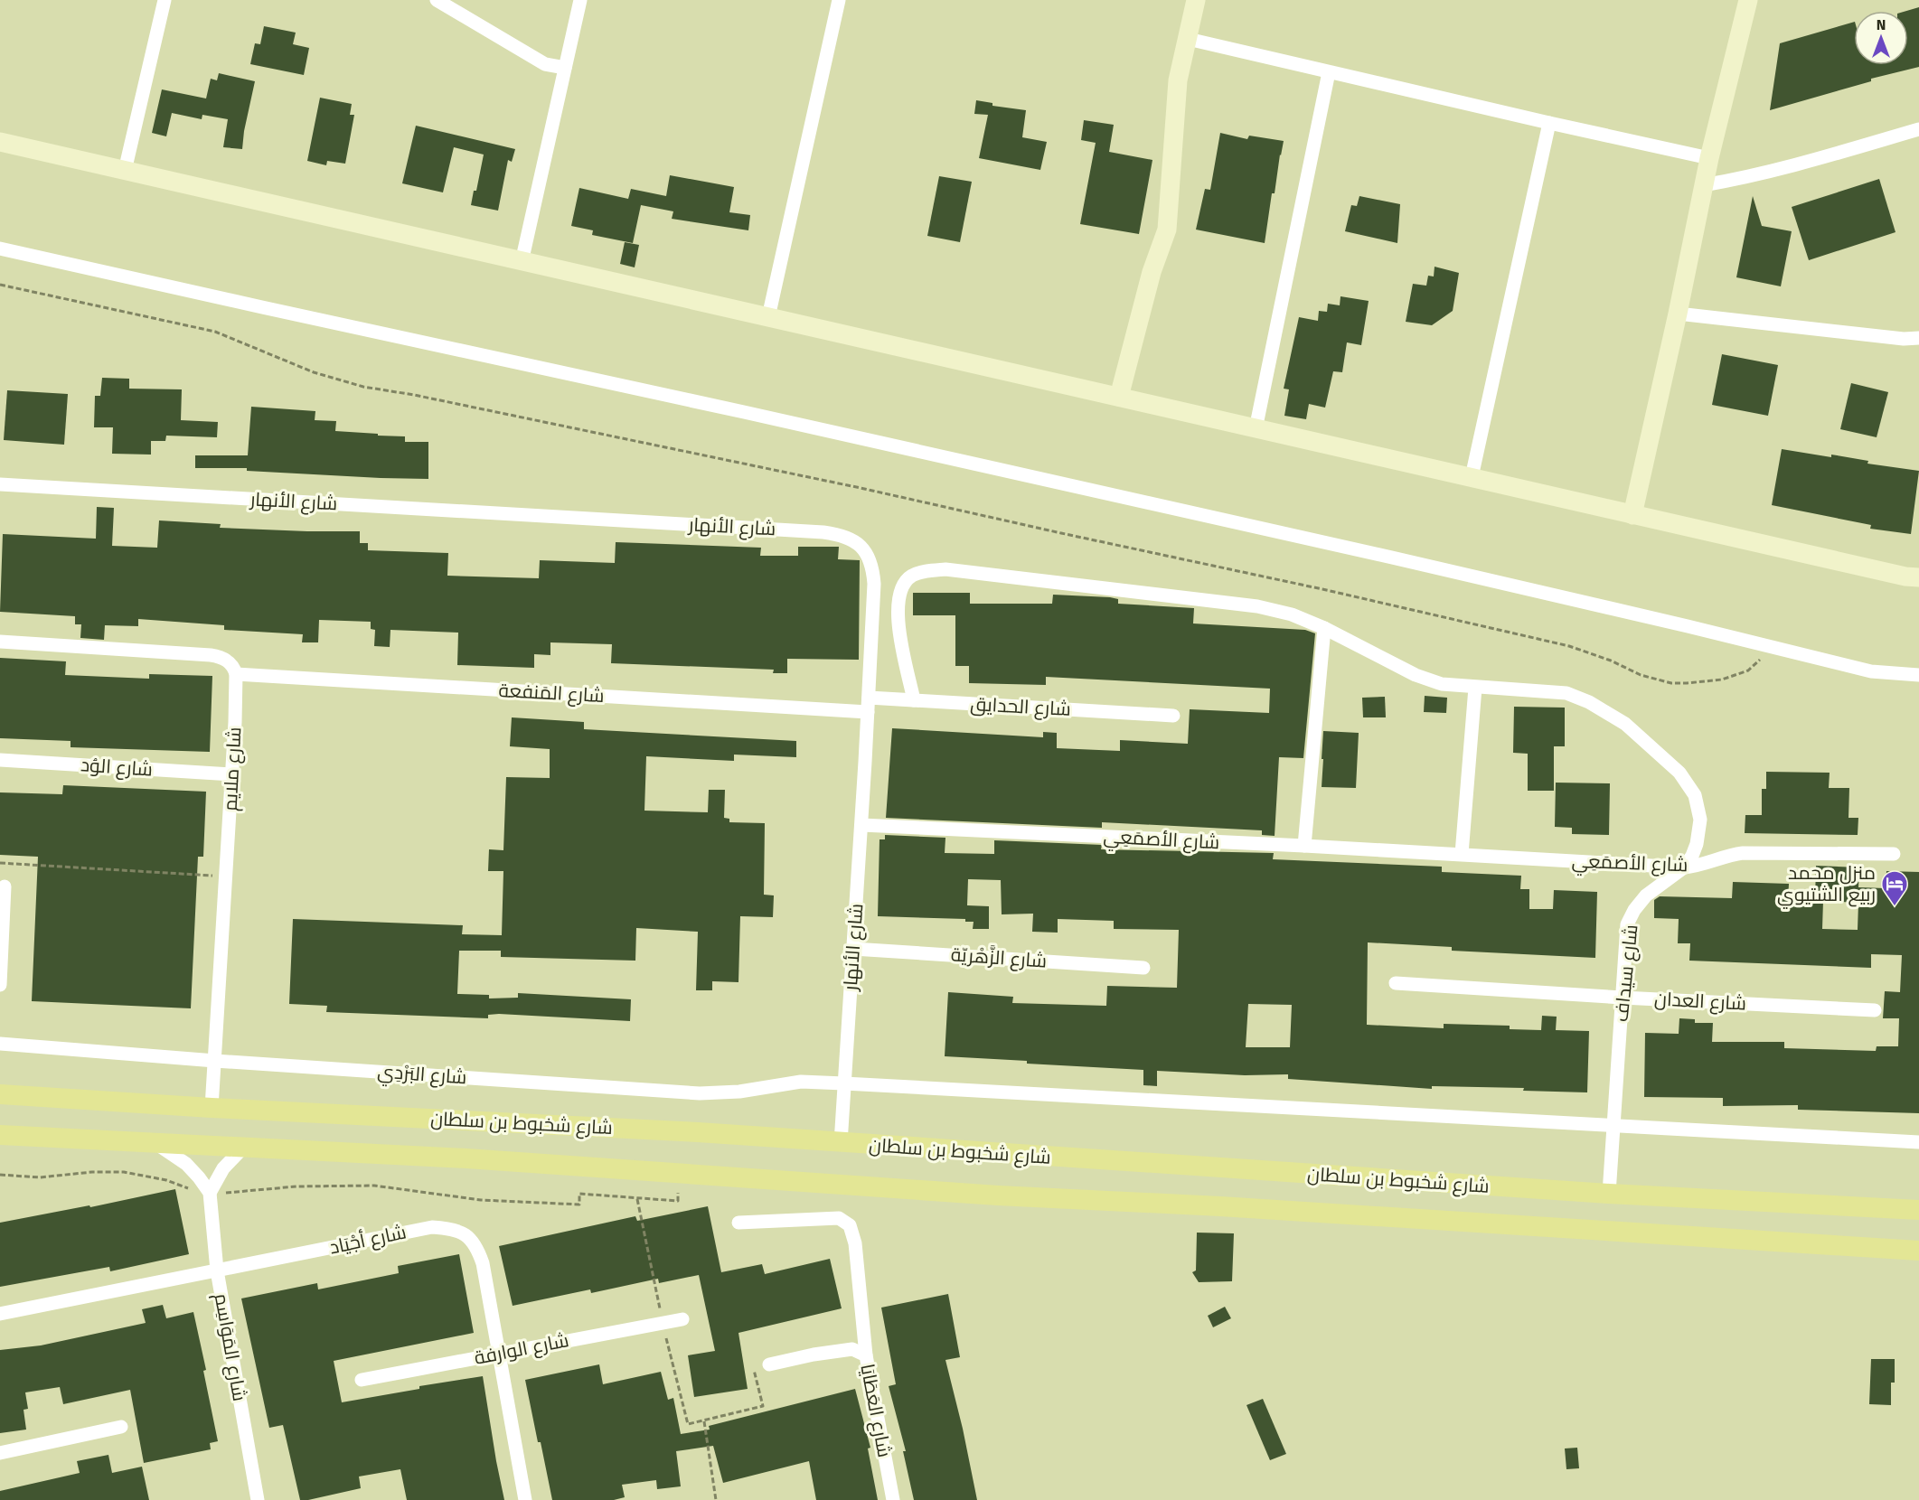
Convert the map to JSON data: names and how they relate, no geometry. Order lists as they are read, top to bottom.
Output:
{
  "streets": {
    "main road": ["شارع شخبوط بن سلطان"],
    "street": [
      "شارع الأنهار",
      "شارع المَنفعة",
      "شارع الحدايق",
      "شارع الوُد",
      "شارع ملايم",
      "شارع الأصمَعِي",
      "شارع الزَّهْريّة",
      "شارع سيداف",
      "شارع العدان",
      "شارع البَرْدِي",
      "شارع أجْيَاد",
      "شارع المَوَاسِم",
      "شارع الوارفة",
      "شارع العَطَايَا"
    ]
  },
  "crossings": [
    ["شارع الأنهار", "شارع المَنفعة"],
    ["شارع الأنهار", "شارع الحدايق"],
    ["شارع الأنهار", "شارع الأصمَعِي"],
    ["شارع الأنهار", "شارع الزَّهْريّة"],
    ["شارع الأنهار", "شارع البَرْدِي"],
    ["شارع الأنهار", "شارع شخبوط بن سلطان"],
    ["شارع المَنفعة", "شارع ملايم"],
    ["شارع الحدايق", "شارع سيداف"],
    ["شارع الوُد", "شارع ملايم"],
    ["شارع ملايم", "شارع البَرْدِي"],
    ["شارع ملايم", "شارع شخبوط بن سلطان"],
    ["شارع الأصمَعِي", "شارع سيداف"],
    ["شارع سيداف", "شارع العدان"],
    ["شارع سيداف", "شارع البَرْدِي"],
    ["شارع سيداف", "شارع شخبوط بن سلطان"],
    ["شارع أجْيَاد", "شارع المَوَاسِم"],
    ["شارع أجْيَاد", "شارع الوارفة"]
  ],
  "places": {
    "hotel": ["منزل محمد ربيع الشتيوي"]
  },
  "north": "top"
}
